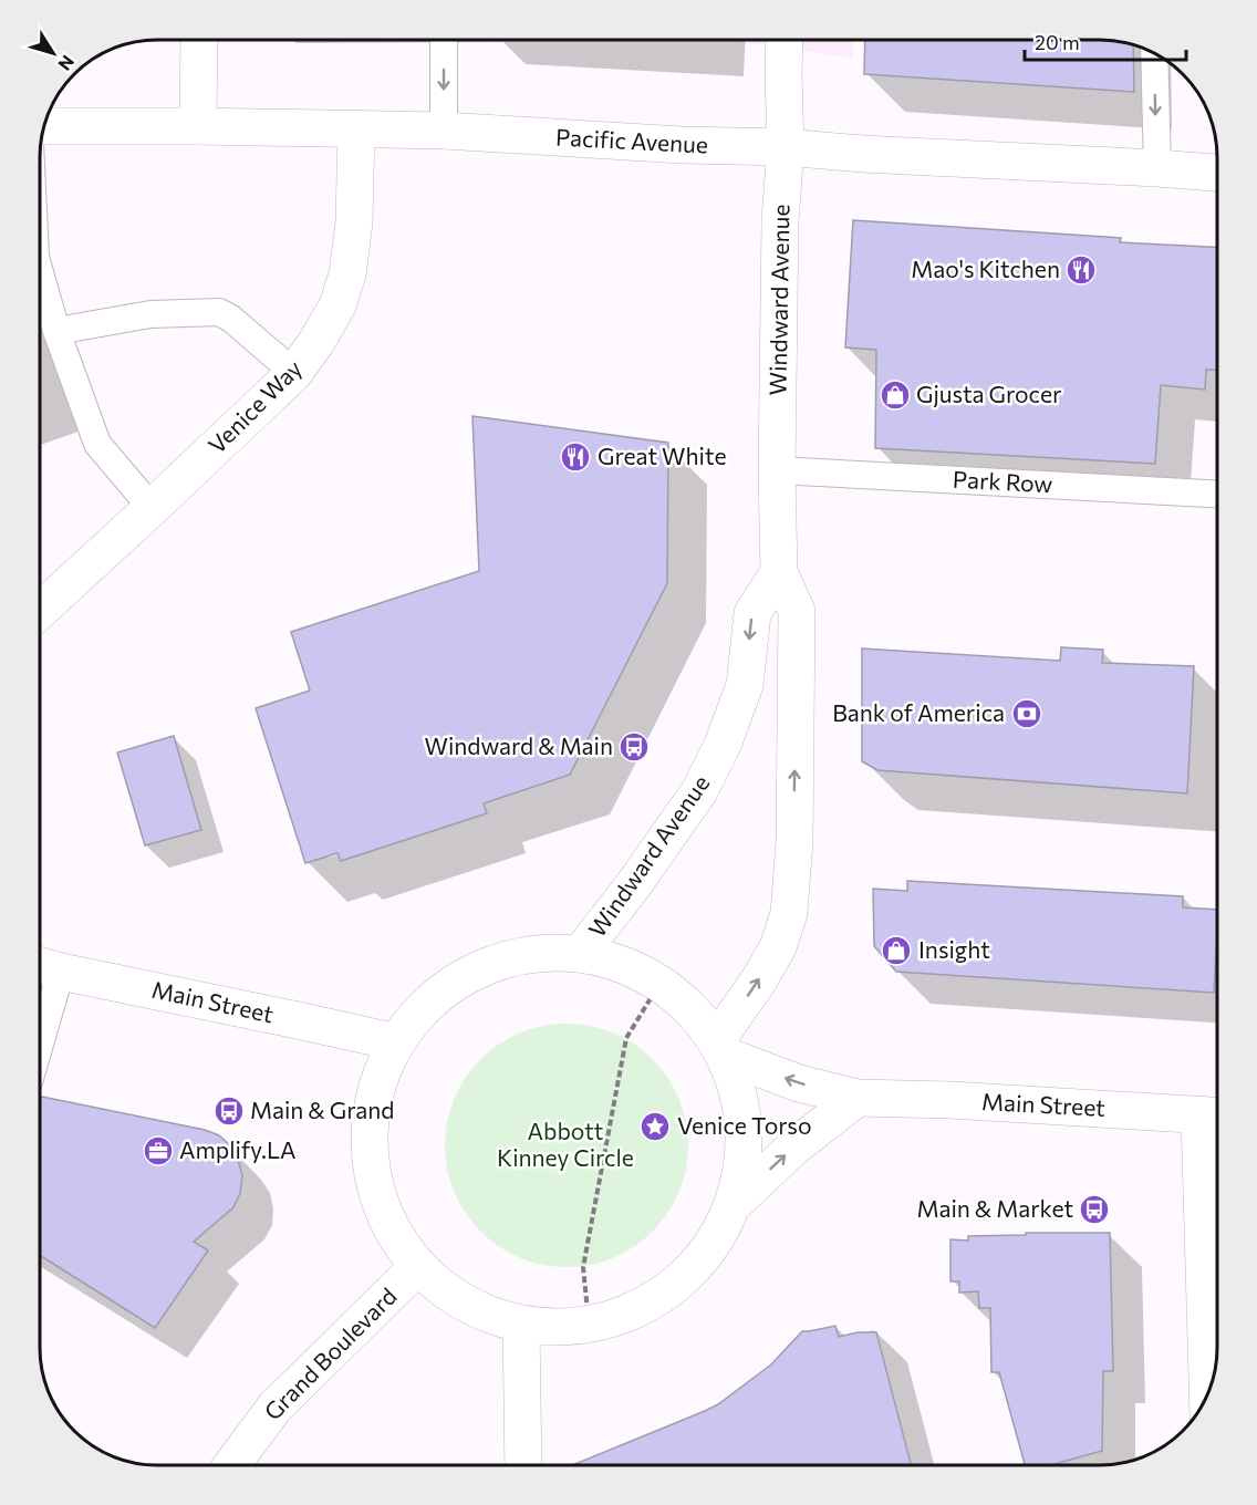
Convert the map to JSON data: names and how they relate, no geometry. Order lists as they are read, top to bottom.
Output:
{
  "streets": {
    "street": [
      "Pacific Avenue",
      "Windward Avenue",
      "Venice Way",
      "Main Street",
      "Grand Boulevard"
    ],
    "lane": ["Park Row"]
  },
  "crossings": [
    ["Pacific Avenue", "Windward Avenue"],
    ["Pacific Avenue", "Venice Way"],
    ["Windward Avenue", "Park Row"],
    ["Windward Avenue", "Main Street"]
  ],
  "parks": ["Abbott Kinney Circle"],
  "places": {
    "restaurant": ["Mao's Kitchen", "Great White"],
    "shop": ["Gjusta Grocer", "Insight"],
    "bank": ["Bank of America"],
    "bus stop": ["Windward & Main", "Main & Grand", "Main & Market"],
    "place": ["Venice Torso"],
    "office": ["Amplify.LA"]
  },
  "scale_bar": "20 m",
  "north": "bottom right"
}
